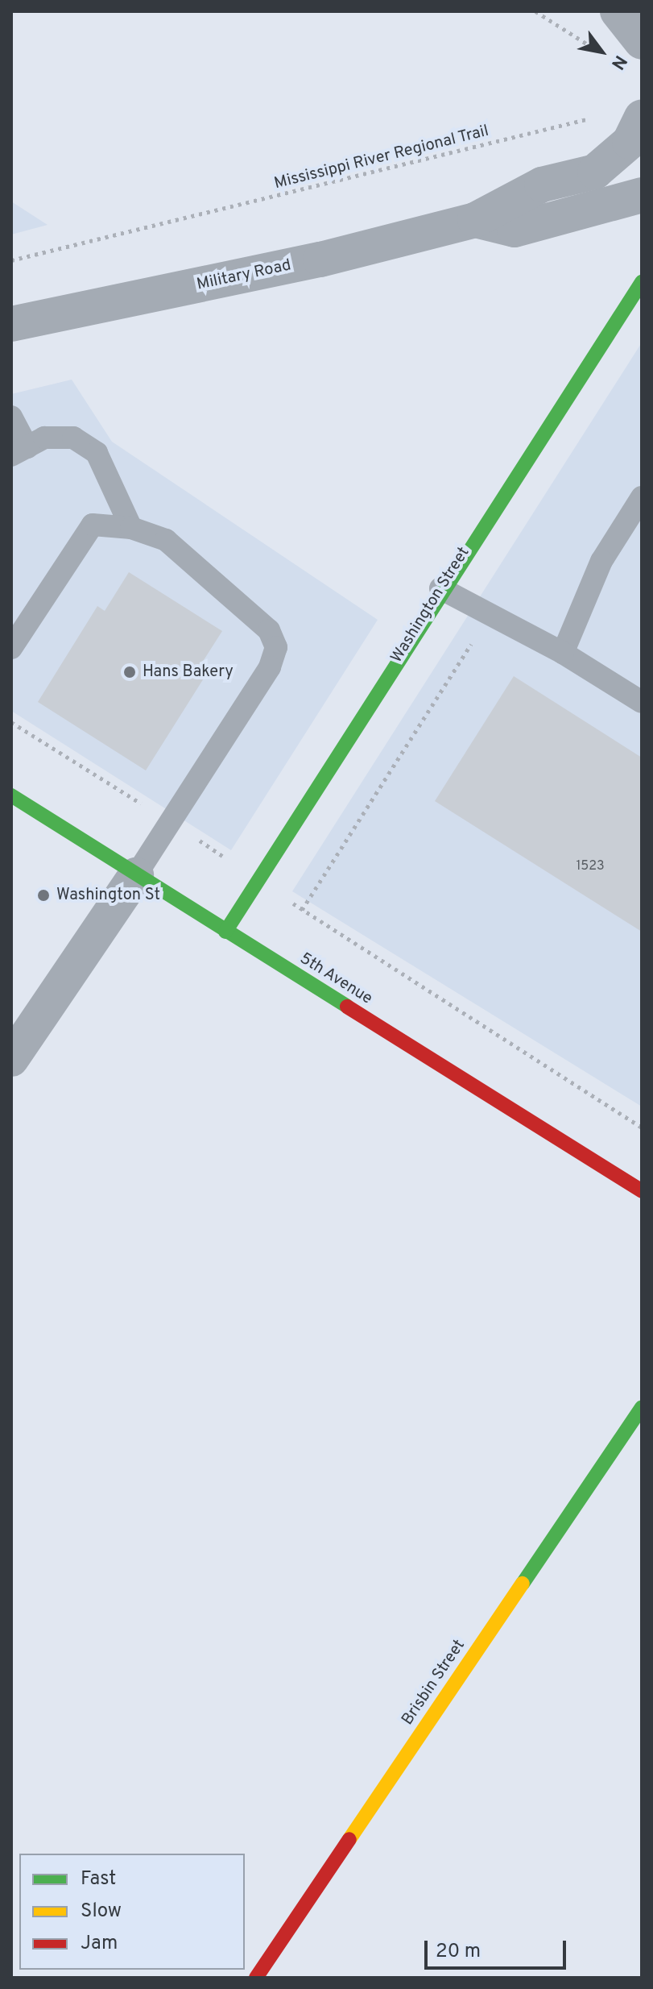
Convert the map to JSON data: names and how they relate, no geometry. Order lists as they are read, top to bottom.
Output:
{
  "streets": {
    "street": [
      "Military Road",
      "Washington Street",
      "5th Avenue",
      "Brisbin Street"
    ],
    "path": ["Mississippi River Regional Trail"]
  },
  "crossings": [
    ["Washington Street", "5th Avenue"]
  ],
  "places": ["Hans Bakery", "Washington St"],
  "house_numbers": ["1523"],
  "legend": ["Fast", "Slow", "Jam"],
  "scale_bar": "20 m",
  "north": "bottom right"
}
